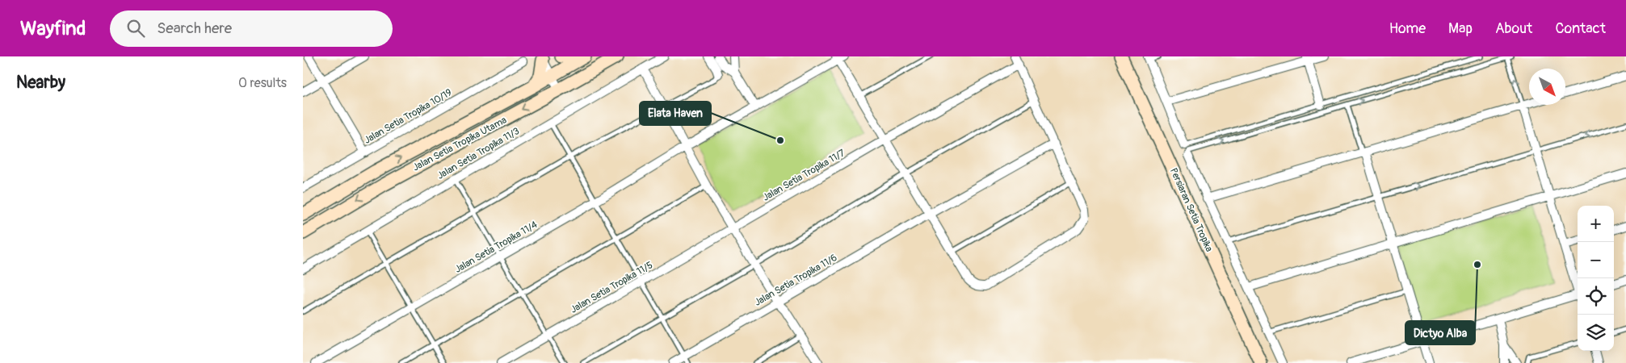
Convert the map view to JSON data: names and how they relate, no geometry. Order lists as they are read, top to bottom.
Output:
{
  "streets": {
    "main road": ["Jalan Setia Tropika Utama", "Persiaran Setia Tropika"],
    "street": [
      "Jalan Setia Tropika 10/19",
      "Jalan Setia Tropika 11/3",
      "Jalan Setia Tropika 11/7",
      "Jalan Setia Tropika 11/4",
      "Jalan Setia Tropika 11/6",
      "Jalan Setia Tropika 11/5"
    ]
  },
  "crossings": [
    ["Jalan Setia Tropika 11/7", "Jalan Setia Tropika 11/5"]
  ],
  "places": ["Elata Haven", "Dictyo Alba"],
  "north": "bottom right",
  "page": {
    "header": "Wayfind",
    "search": "Search here",
    "nav": [
      "Home",
      "Map",
      "About",
      "Contact"
    ],
    "heading": ["Nearby", "0 results"],
    "map_buttons": ["+", "−"]
  }
}
